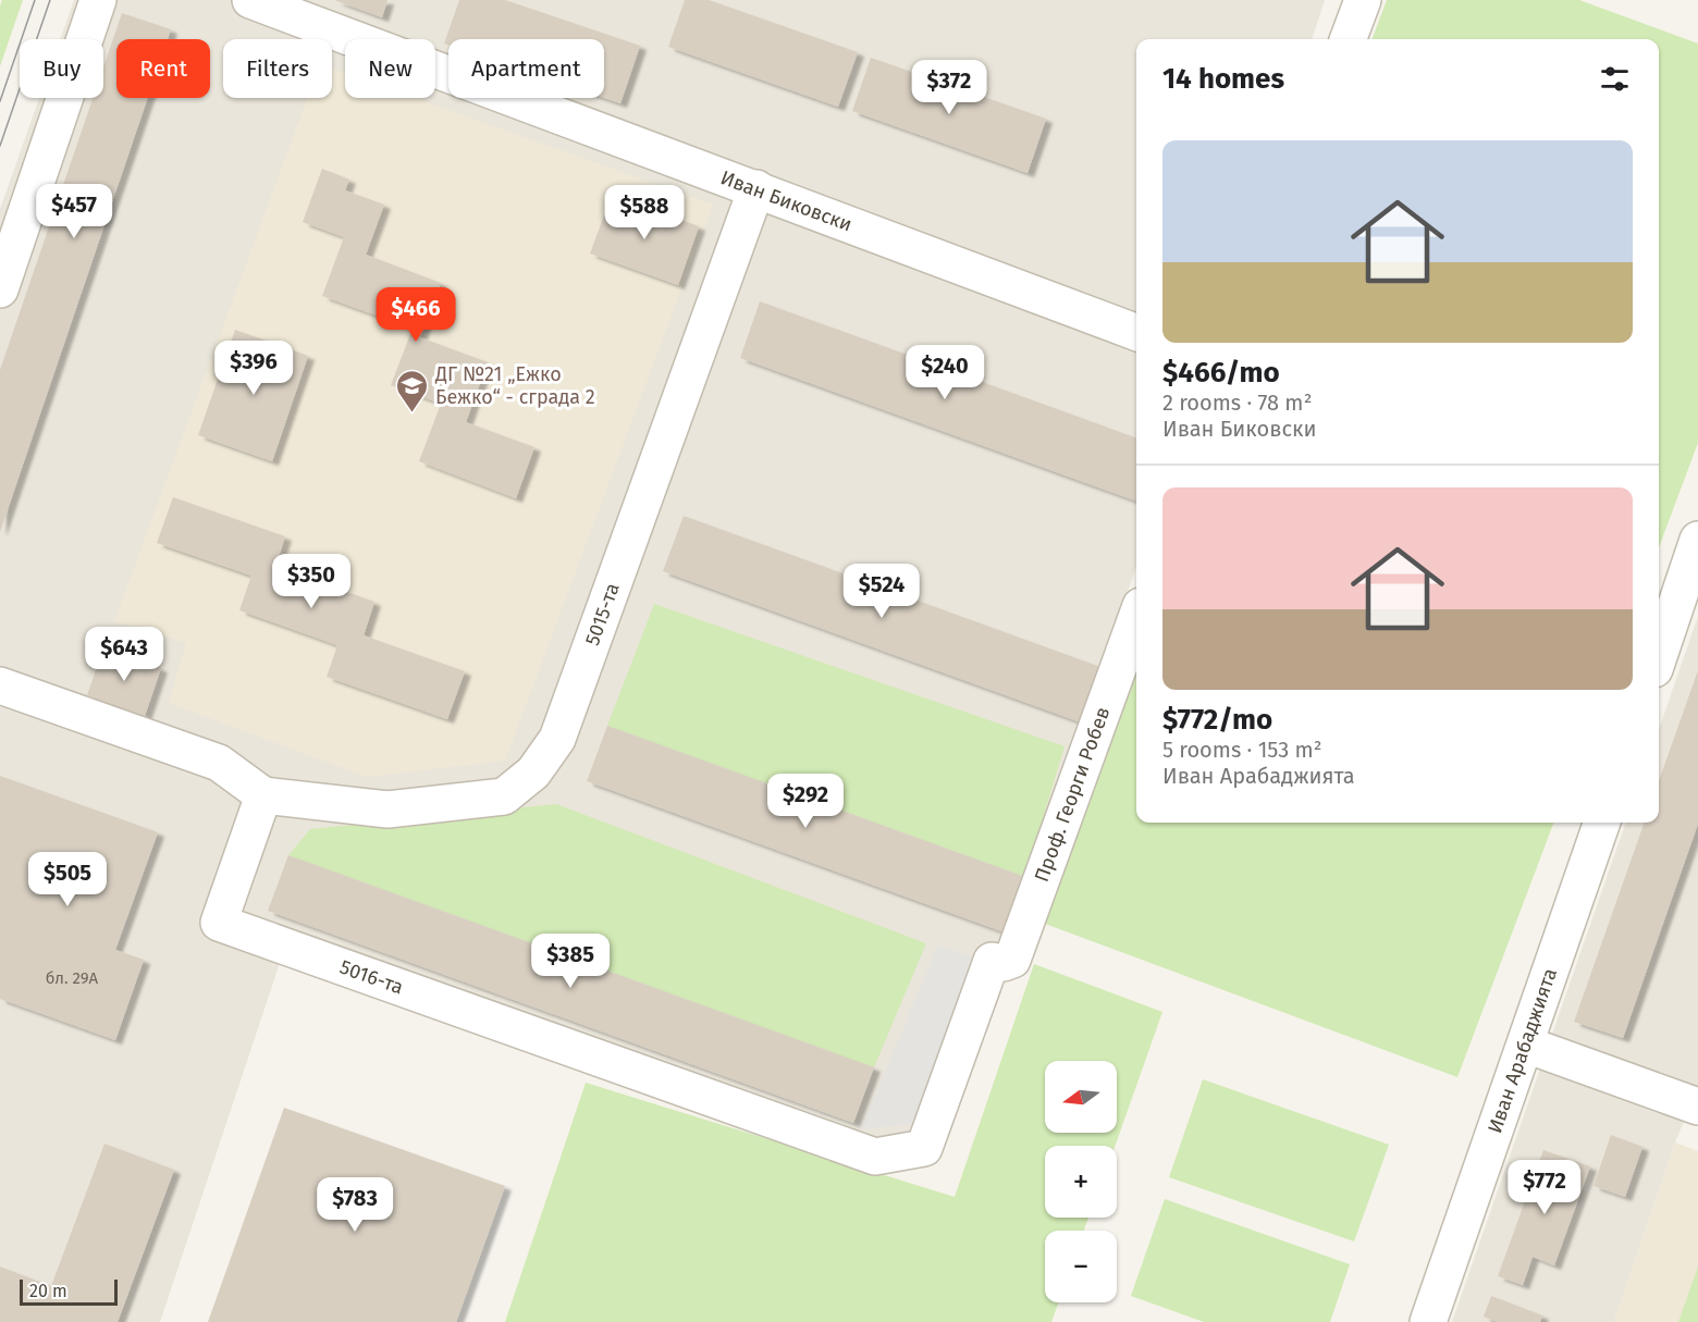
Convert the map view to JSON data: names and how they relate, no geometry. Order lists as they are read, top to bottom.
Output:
{
  "streets": {
    "street": [
      "Иван Биковски",
      "5015-та",
      "Проф. Георги Робев",
      "5016-та",
      "Иван Арабаджията"
    ]
  },
  "crossings": [
    ["Иван Биковски", "5015-та"],
    ["5015-та", "5016-та"],
    ["Проф. Георги Робев", "5016-та"]
  ],
  "places": {
    "school or university": ["ДГ №21 „Ежко Бежко“ - сграда 2"]
  },
  "house_numbers": ["бл. 29А"],
  "scale_bar": "20 m",
  "north": "left",
  "page": {
    "chip": [
      "Buy",
      "Rent",
      "Filters",
      "New",
      "Apartment"
    ],
    "heading": "14 homes",
    "price": [
      "$372",
      "$457",
      "$588",
      "$466",
      "$396",
      "$240",
      "$350",
      "$524",
      "$643",
      "$292",
      "$505",
      "$385",
      "$772",
      "$783"
    ],
    "list": [
      {
        "name": "$466/mo",
        "note": "2 rooms · 78 m² · Иван Биковски"
      },
      {
        "name": "$772/mo",
        "note": "5 rooms · 153 m² · Иван Арабаджията"
      }
    ],
    "map_buttons": ["+", "−"],
    "scale": "20 m"
  }
}
